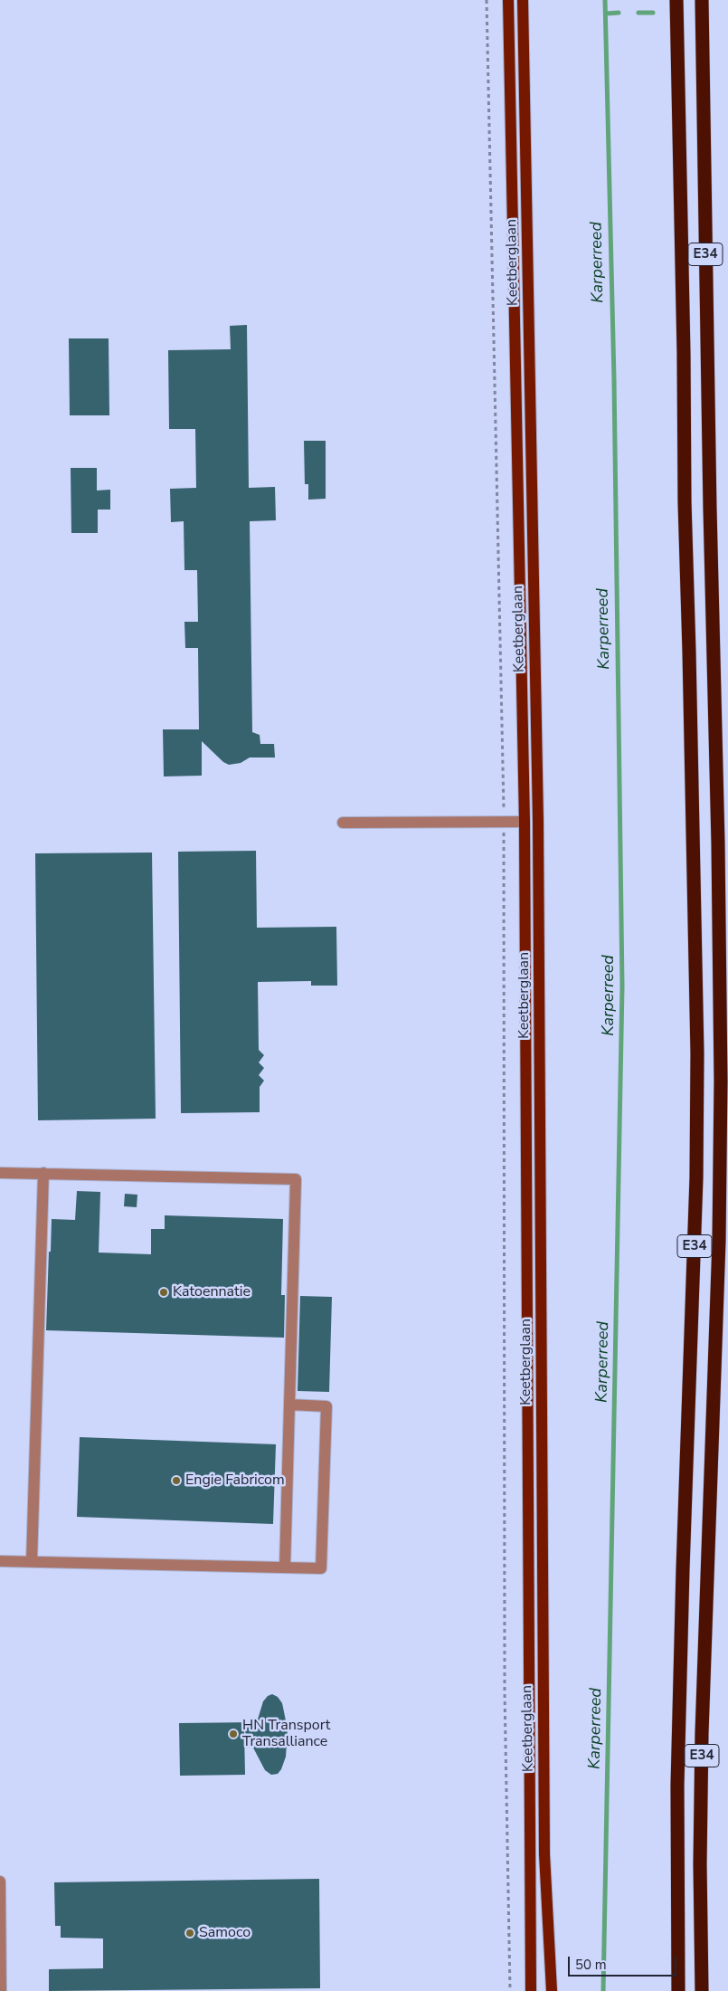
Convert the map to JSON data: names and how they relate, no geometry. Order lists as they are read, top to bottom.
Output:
{
  "streets": {
    "highway": ["E34"],
    "main road": ["Keetberglaan"]
  },
  "water": ["Karperreed"],
  "places": [
    "Katoennatie",
    "Engie Fabricom",
    "HN Transport Transalliance",
    "Samoco"
  ],
  "scale_bar": "50 m"
}
